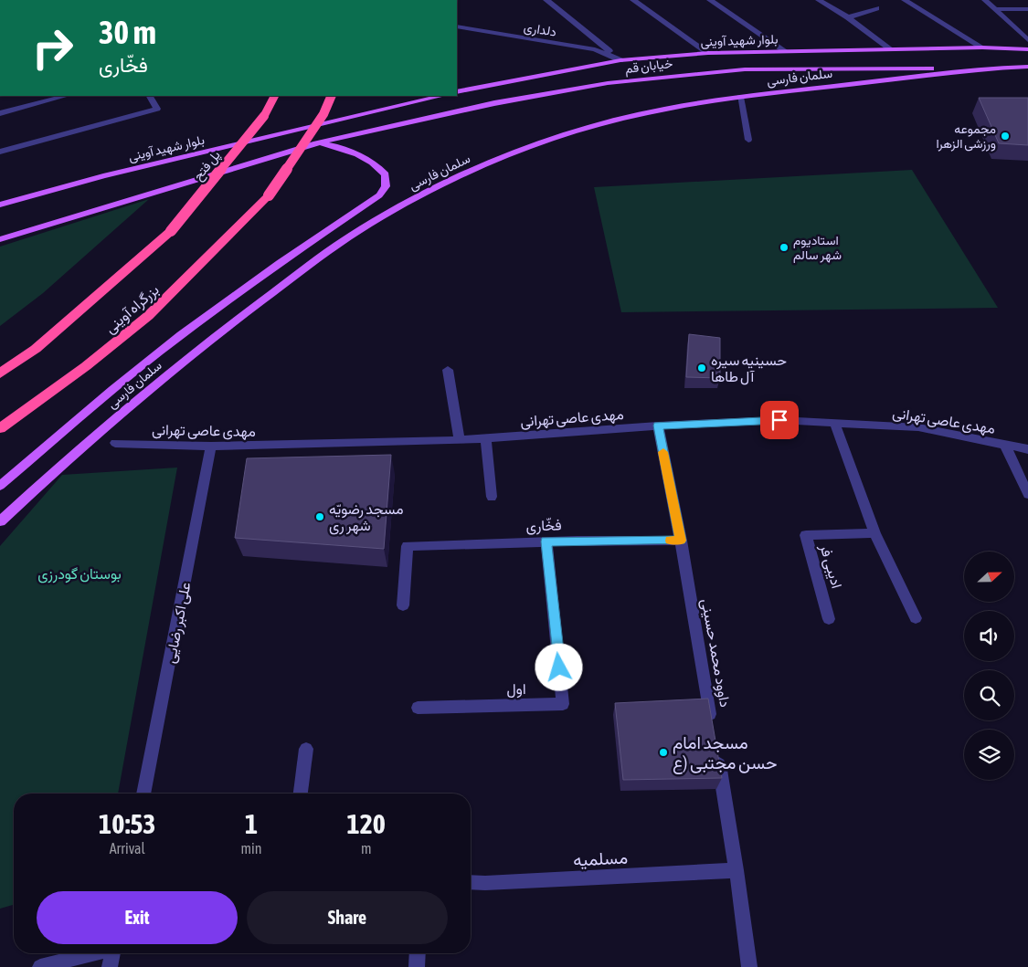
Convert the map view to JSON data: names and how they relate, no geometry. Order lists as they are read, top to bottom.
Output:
{
  "streets": {
    "highway": ["پل فتح", "بزرگراه آوینی"],
    "main road": ["بلوار شهید آوینی", "خیابان قم", "سلمان فارسی"],
    "street": [
      "دلداری",
      "مهدی عاصی تهرانی",
      "فخّاری",
      "ادیبی فر",
      "علی اکبر رضایی",
      "داوود محمد حسینی",
      "اول",
      "مسلمیه"
    ]
  },
  "crossings": [
    ["دلداری", "بلوار شهید آوینی"],
    ["خیابان قم", "سلمان فارسی"],
    ["مهدی عاصی تهرانی", "علی اکبر رضایی"],
    ["مهدی عاصی تهرانی", "داوود محمد حسینی"],
    ["فخّاری", "داوود محمد حسینی"],
    ["فخّاری", "اول"]
  ],
  "parks": ["بوستان گودرزی"],
  "places": [
    "مجموعه ورزشی الزهرا",
    "استادیوم شهر سالم",
    "حسینیه سیره آل طاها",
    "مسجد رضویّه شهر ری",
    "مسجد امام حسن مجتبی (ع"
  ],
  "north": "right",
  "page": {
    "turn": ["30 m", "فخّاری"],
    "eta": [
      "10:53",
      "Arrival",
      "1",
      "min",
      "120",
      "m"
    ],
    "buttons": ["Exit", "Share"]
  }
}
